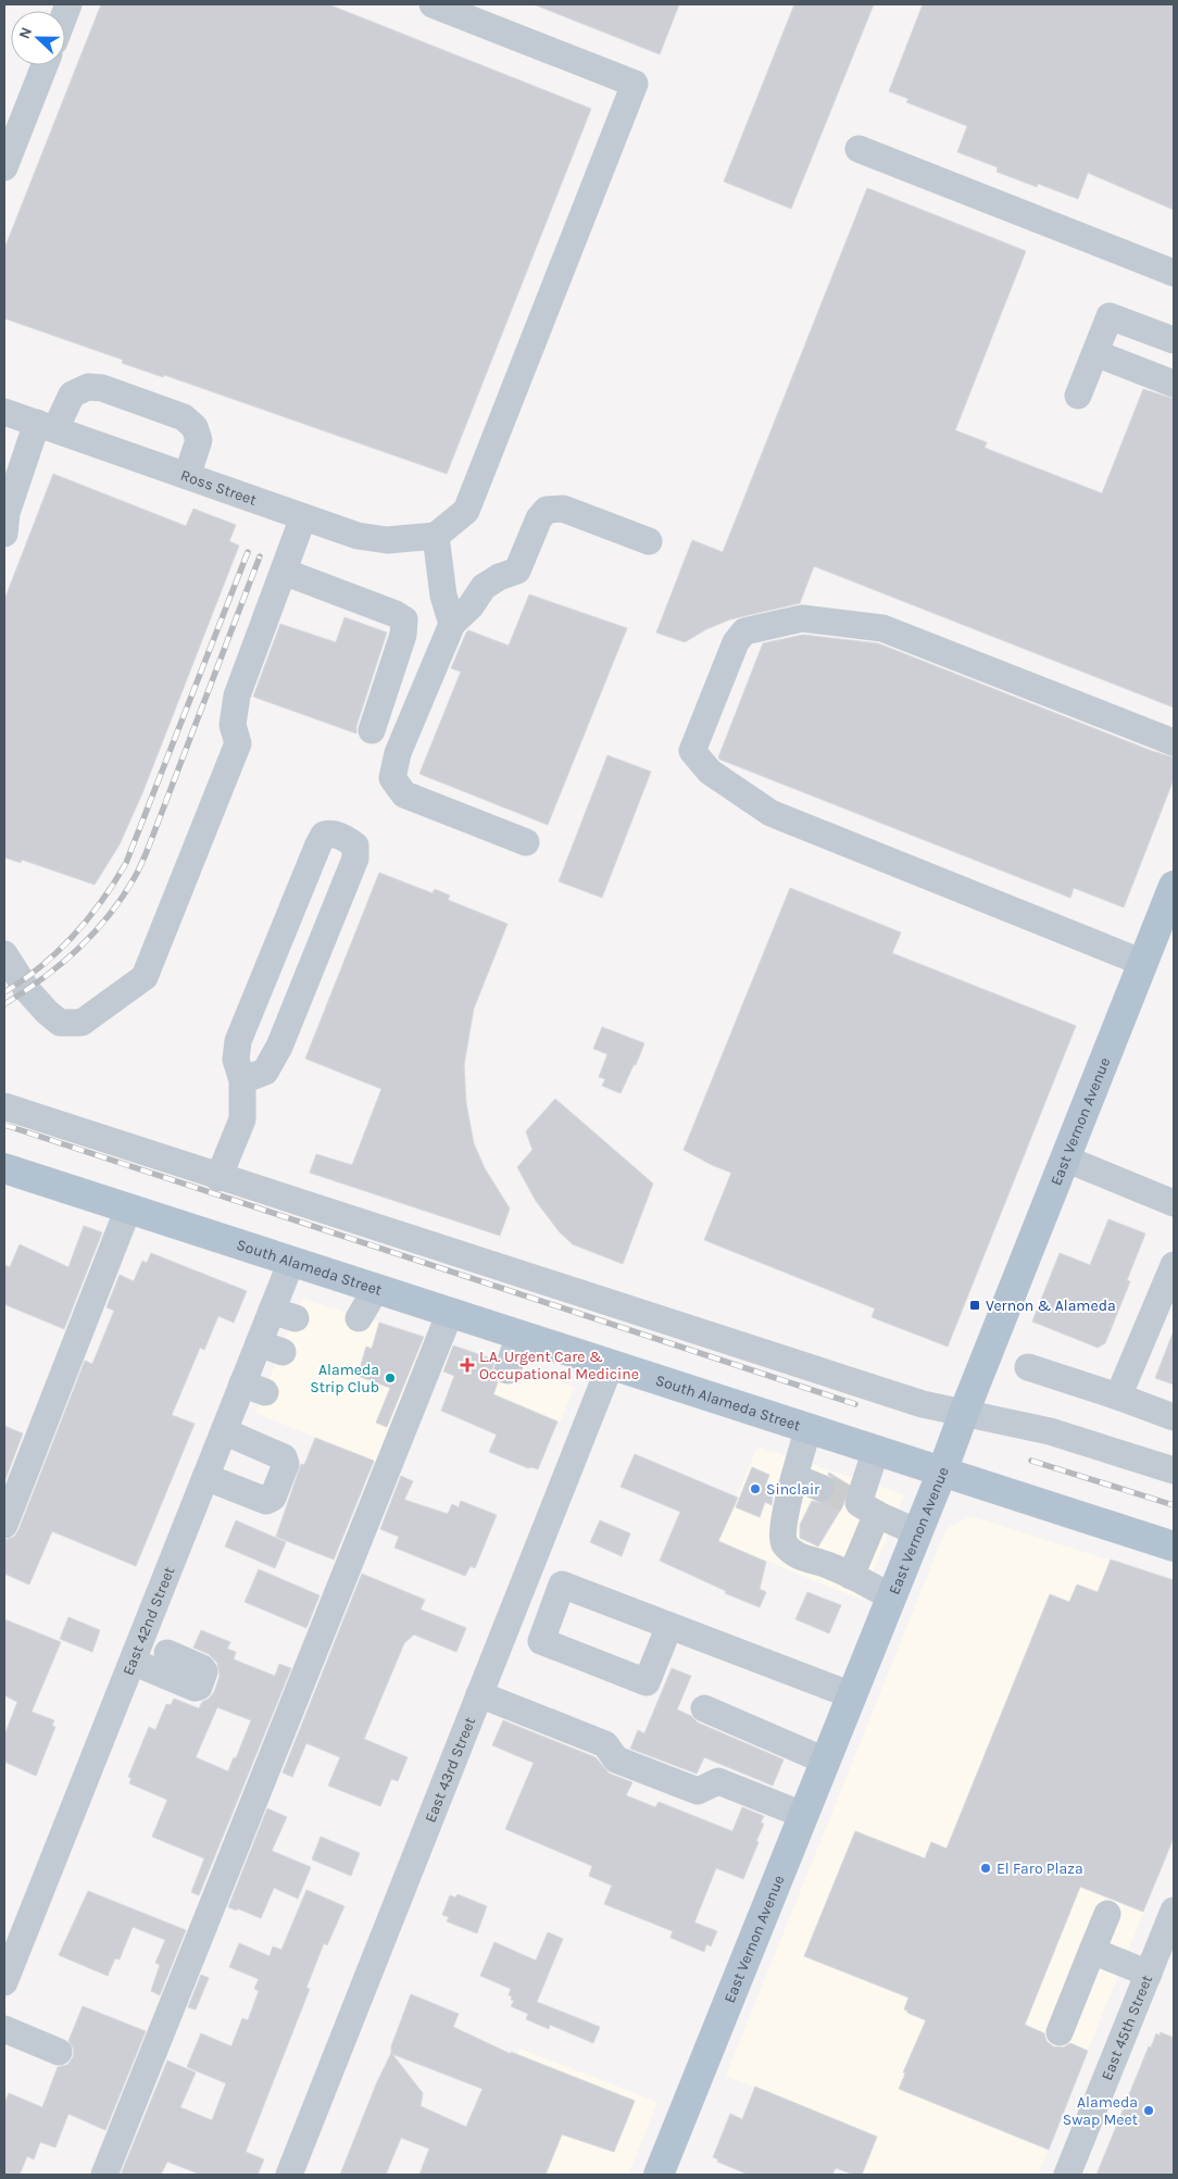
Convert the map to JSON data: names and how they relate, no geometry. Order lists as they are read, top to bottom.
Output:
{
  "streets": {
    "main road": ["East Vernon Avenue", "South Alameda Street"],
    "street": [
      "Ross Street",
      "East 42nd Street",
      "East 43rd Street",
      "East 45th Street"
    ]
  },
  "crossings": [
    ["East Vernon Avenue", "South Alameda Street"],
    ["South Alameda Street", "East 42nd Street"],
    ["South Alameda Street", "East 43rd Street"]
  ],
  "places": {
    "transit": ["Vernon & Alameda"],
    "health": ["L.A. Urgent Care & Occupational Medicine"],
    "other": [
      "Alameda Strip Club",
      "Sinclair",
      "El Faro Plaza",
      "Alameda Swap Meet"
    ]
  },
  "north": "left"
}
